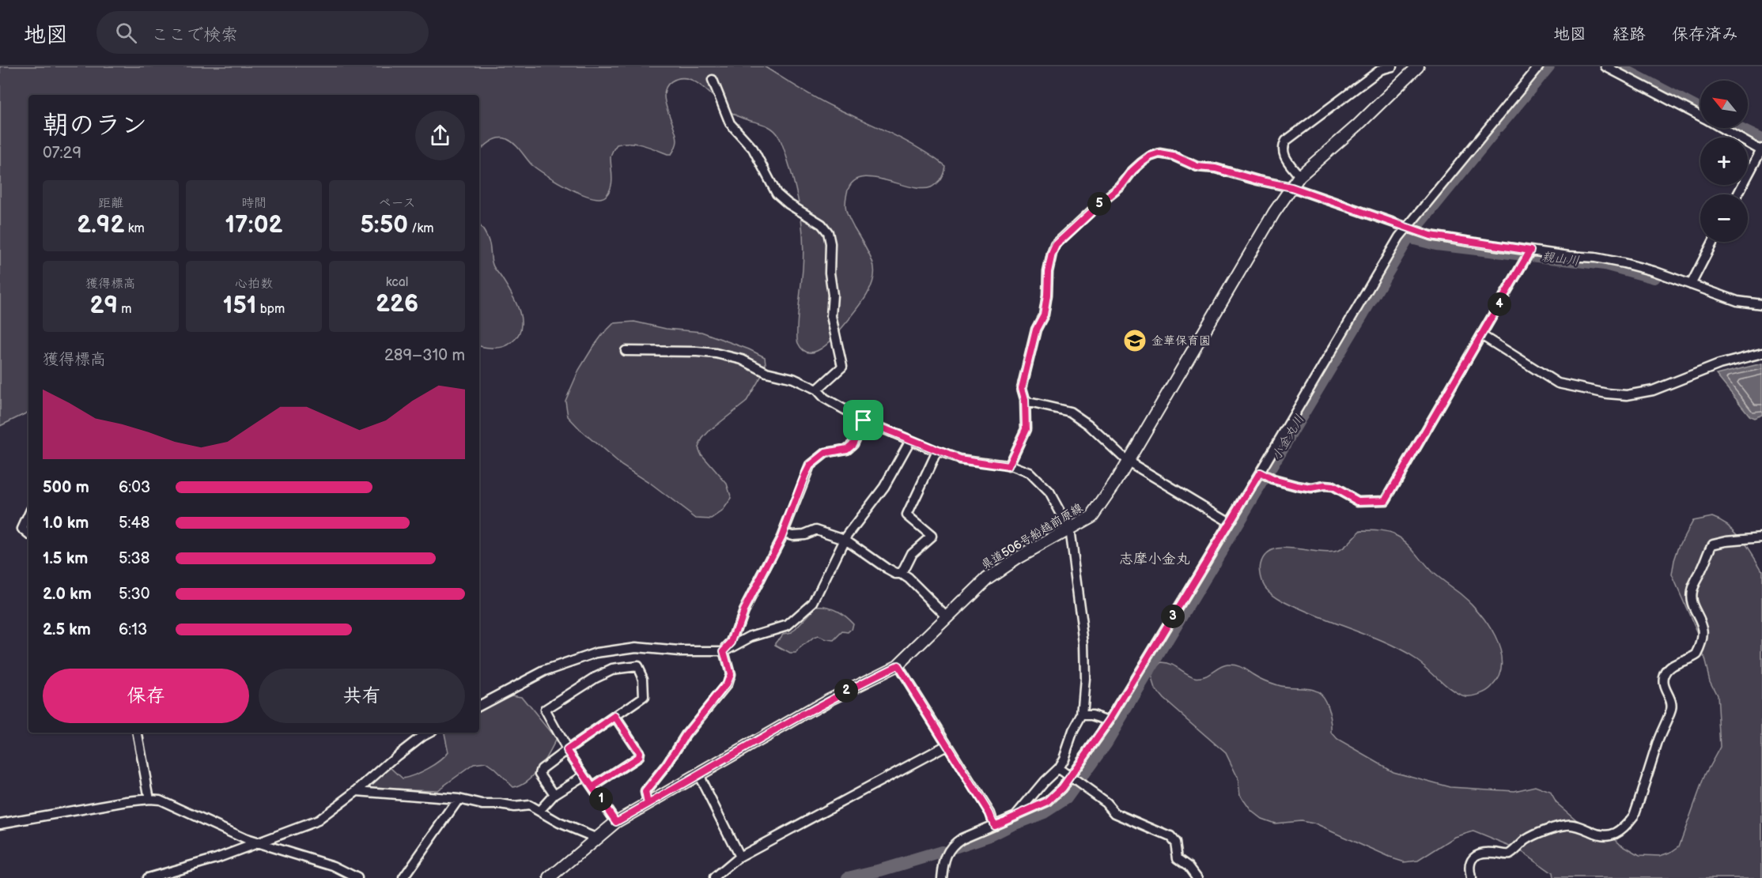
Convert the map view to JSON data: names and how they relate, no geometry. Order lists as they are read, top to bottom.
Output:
{
  "streets": {
    "main road": ["県道506号船越前原線"]
  },
  "districts": ["志摩小金丸"],
  "water": ["親山川", "小金丸川"],
  "places": {
    "school or university": ["金華保育園"]
  },
  "north": "top left",
  "page": {
    "header": "地図",
    "search": "ここで検索",
    "nav": ["地図", "経路", "保存済み"],
    "map_buttons": ["+", "−"],
    "heading": ["朝のラン", "07:29"],
    "stats": [
      ["距離", "2.92 km"],
      ["時間", "17:02"],
      ["ペース", "5:50 /km"],
      ["獲得標高", "29 m"],
      ["心拍数", "151 bpm"],
      ["kcal", "226"]
    ],
    "pins": [
      "5",
      "4",
      "3",
      "2",
      "1"
    ],
    "chart": ["獲得標高", "289–310 m"],
    "list": [
      {
        "name": "500 m",
        "note": "6:03"
      },
      {
        "name": "1.0 km",
        "note": "5:48"
      },
      {
        "name": "1.5 km",
        "note": "5:38"
      },
      {
        "name": "2.0 km",
        "note": "5:30"
      },
      {
        "name": "2.5 km",
        "note": "6:13"
      }
    ],
    "buttons": ["保存", "共有"]
  }
}
